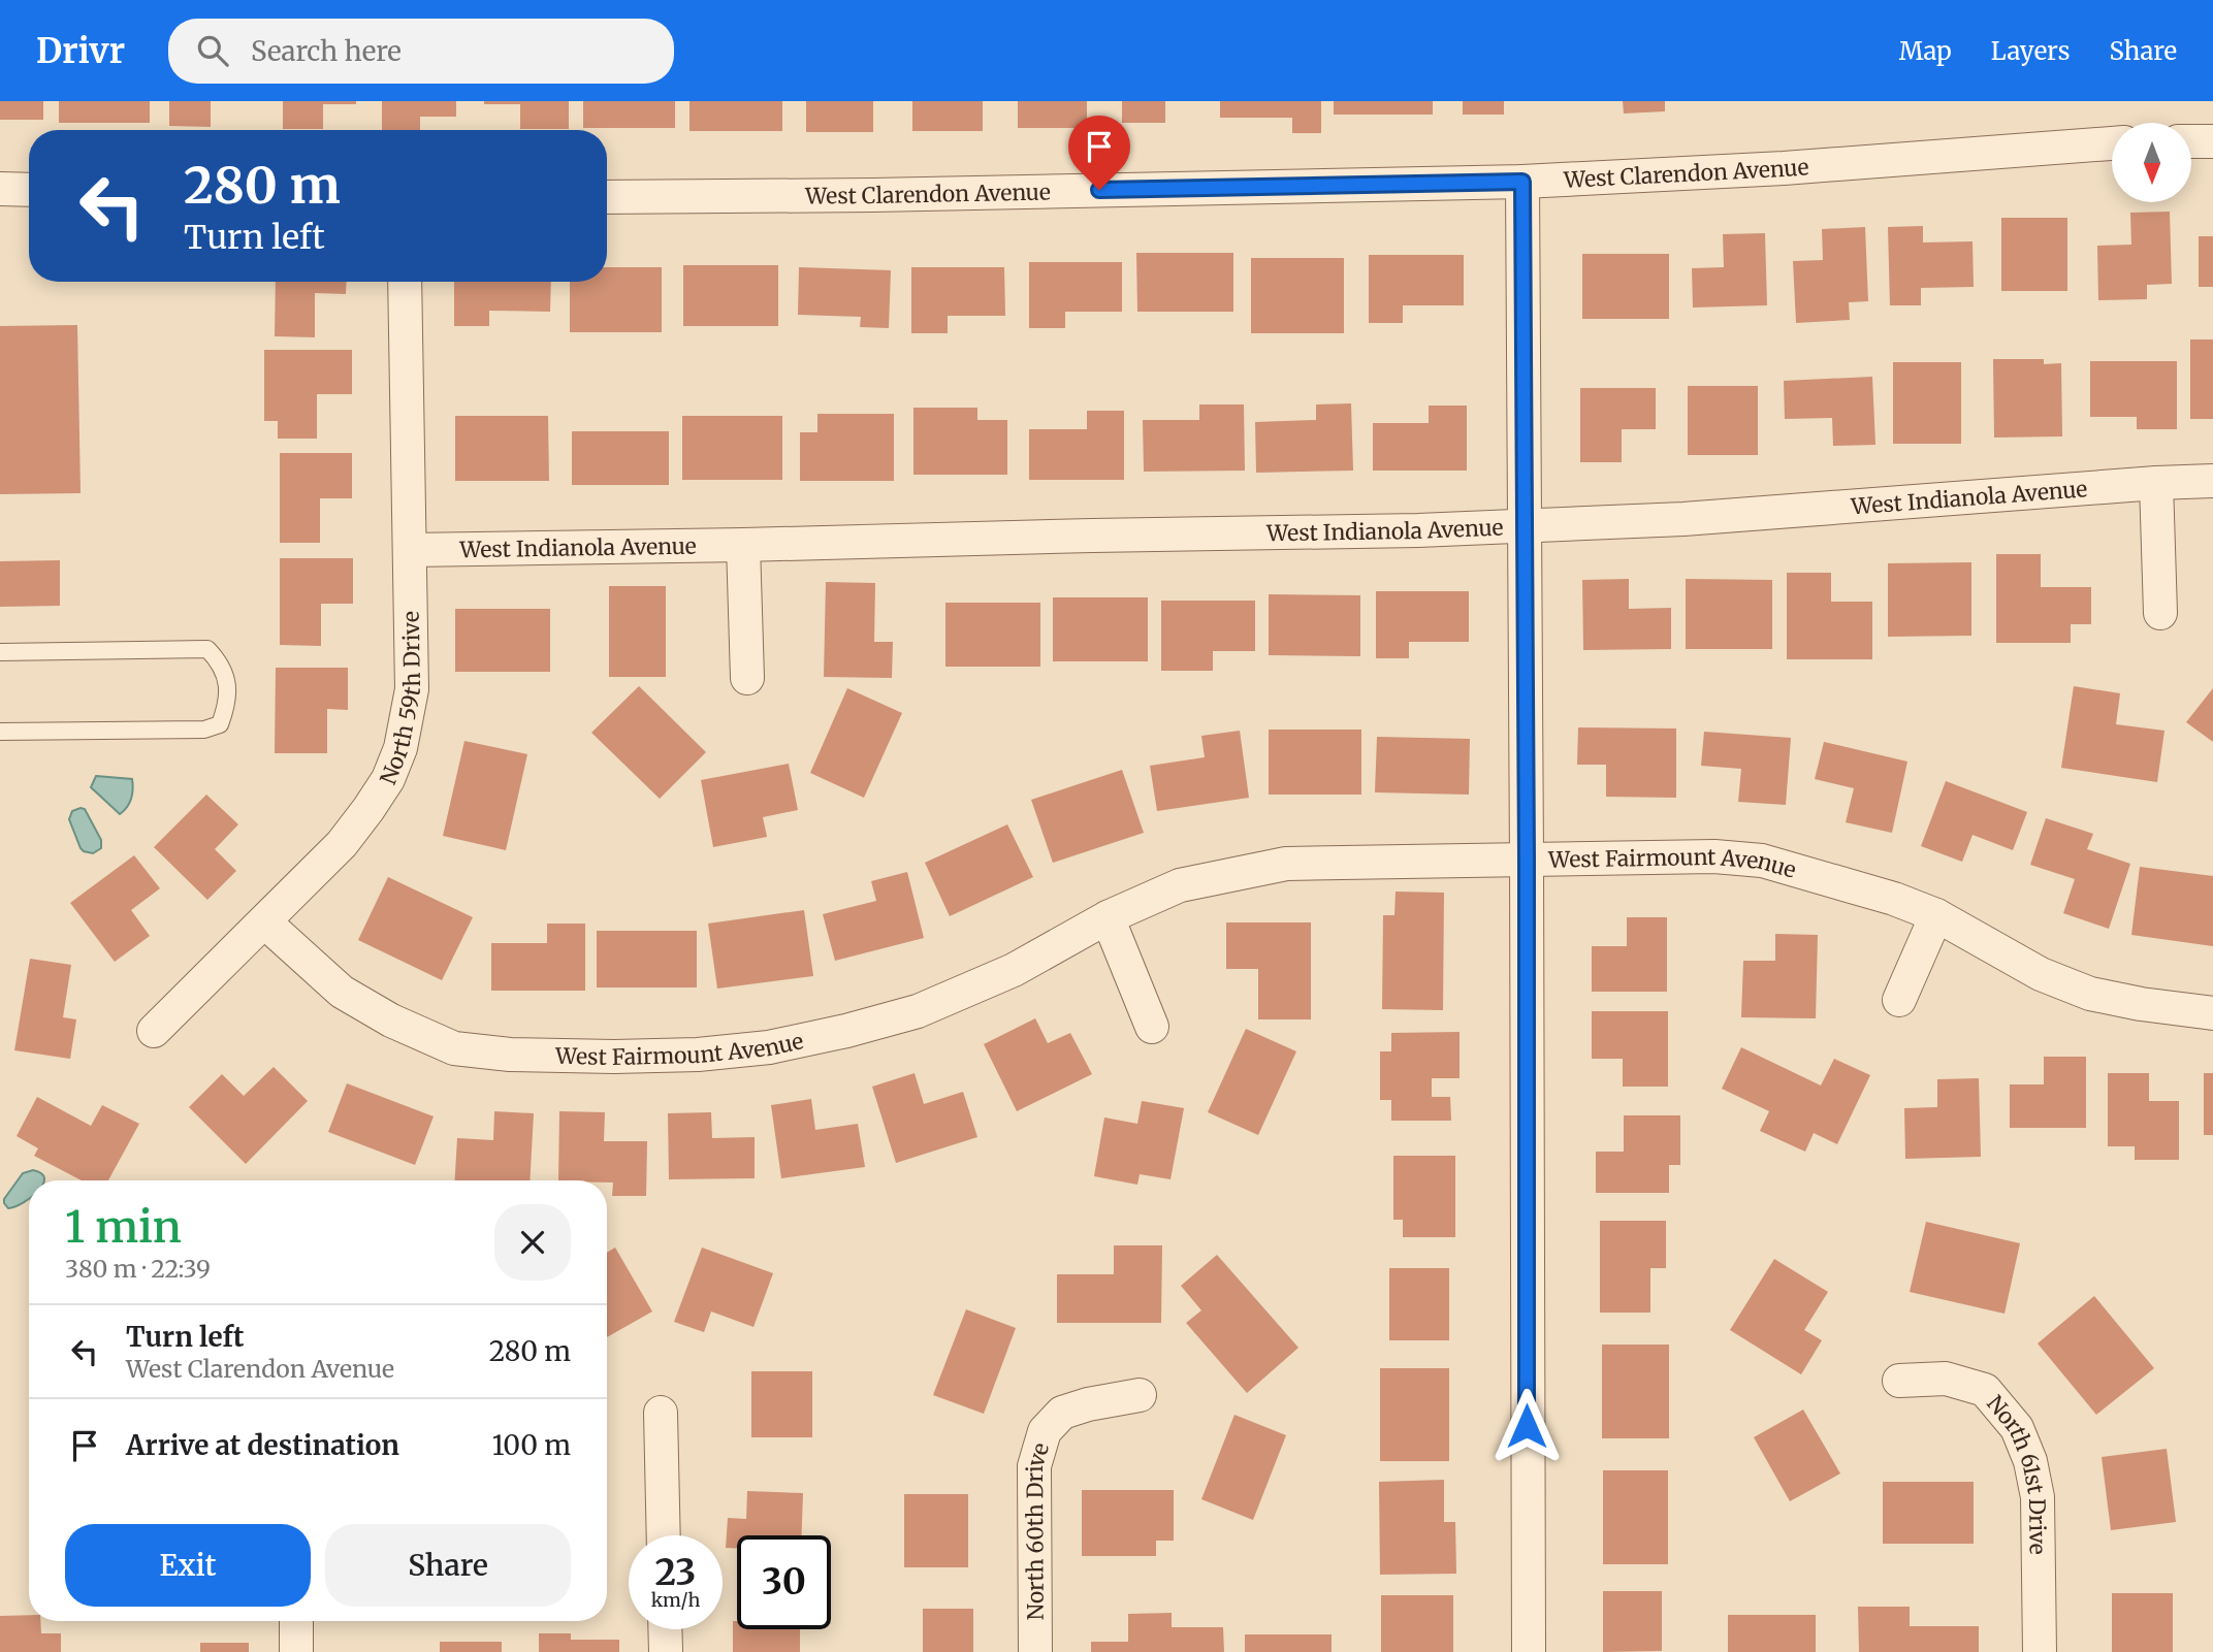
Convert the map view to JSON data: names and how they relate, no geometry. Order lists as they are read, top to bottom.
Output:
{
  "streets": {
    "street": [
      "West Clarendon Avenue",
      "West Indianola Avenue",
      "North 59th Drive",
      "West Fairmount Avenue",
      "North 61st Drive",
      "North 60th Drive"
    ]
  },
  "crossings": [
    ["West Indianola Avenue", "North 59th Drive"],
    ["North 59th Drive", "West Fairmount Avenue"]
  ],
  "north": "bottom",
  "page": {
    "header": "Drivr",
    "search": "Search here",
    "nav": ["Map", "Layers", "Share"],
    "turn": ["280 m", "Turn left"],
    "heading": ["1 min", "380 m · 22:39"],
    "list": [
      {
        "name": "Turn left",
        "note": "West Clarendon Avenue",
        "value": "280 m"
      },
      {
        "name": "Arrive at destination",
        "value": "100 m"
      }
    ],
    "buttons": ["Exit", "Share"],
    "speed": "23 km/h",
    "limit": "30"
  }
}
